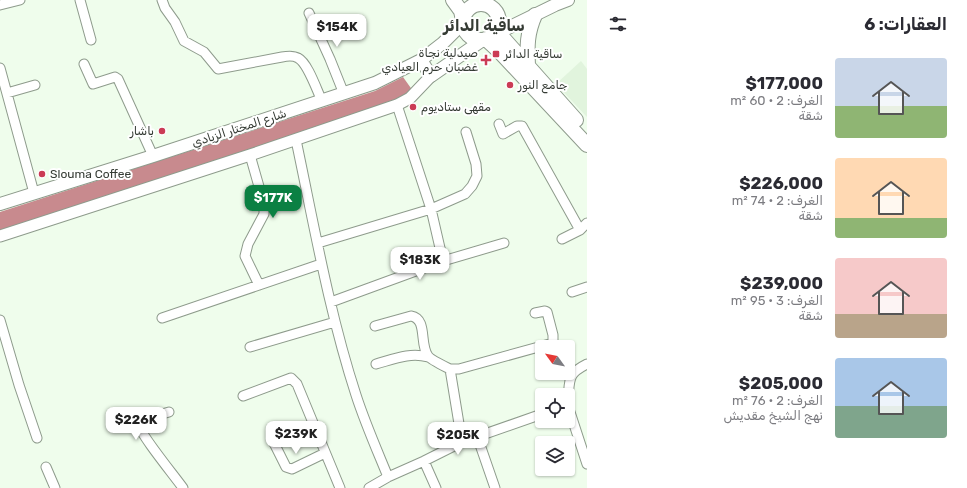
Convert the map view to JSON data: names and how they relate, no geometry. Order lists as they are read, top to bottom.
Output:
{
  "streets": {
    "main road": ["شارع المختار الزيادي"]
  },
  "districts": ["ساقية الدائر"],
  "places": {
    "transit": ["ساقية الدائر"],
    "health": ["صيدلية نجاة غضبان حرم العيادي"],
    "other": [
      "جامع النور",
      "مقهى ستاديوم",
      "باشار",
      "Slouma Coffee"
    ]
  },
  "north": "top left",
  "page": {
    "heading": "العقارات: 6",
    "price": [
      "$154K",
      "$177K",
      "$183K",
      "$226K",
      "$239K",
      "$205K"
    ],
    "list": [
      {
        "name": "$177,000",
        "note": "الغرف: 2 · 60 m² · شقة"
      },
      {
        "name": "$226,000",
        "note": "الغرف: 2 · 74 m² · شقة"
      },
      {
        "name": "$239,000",
        "note": "الغرف: 3 · 95 m² · شقة"
      },
      {
        "name": "$205,000",
        "note": "الغرف: 2 · 76 m² · نهج الشيخ مقديش"
      }
    ]
  }
}
